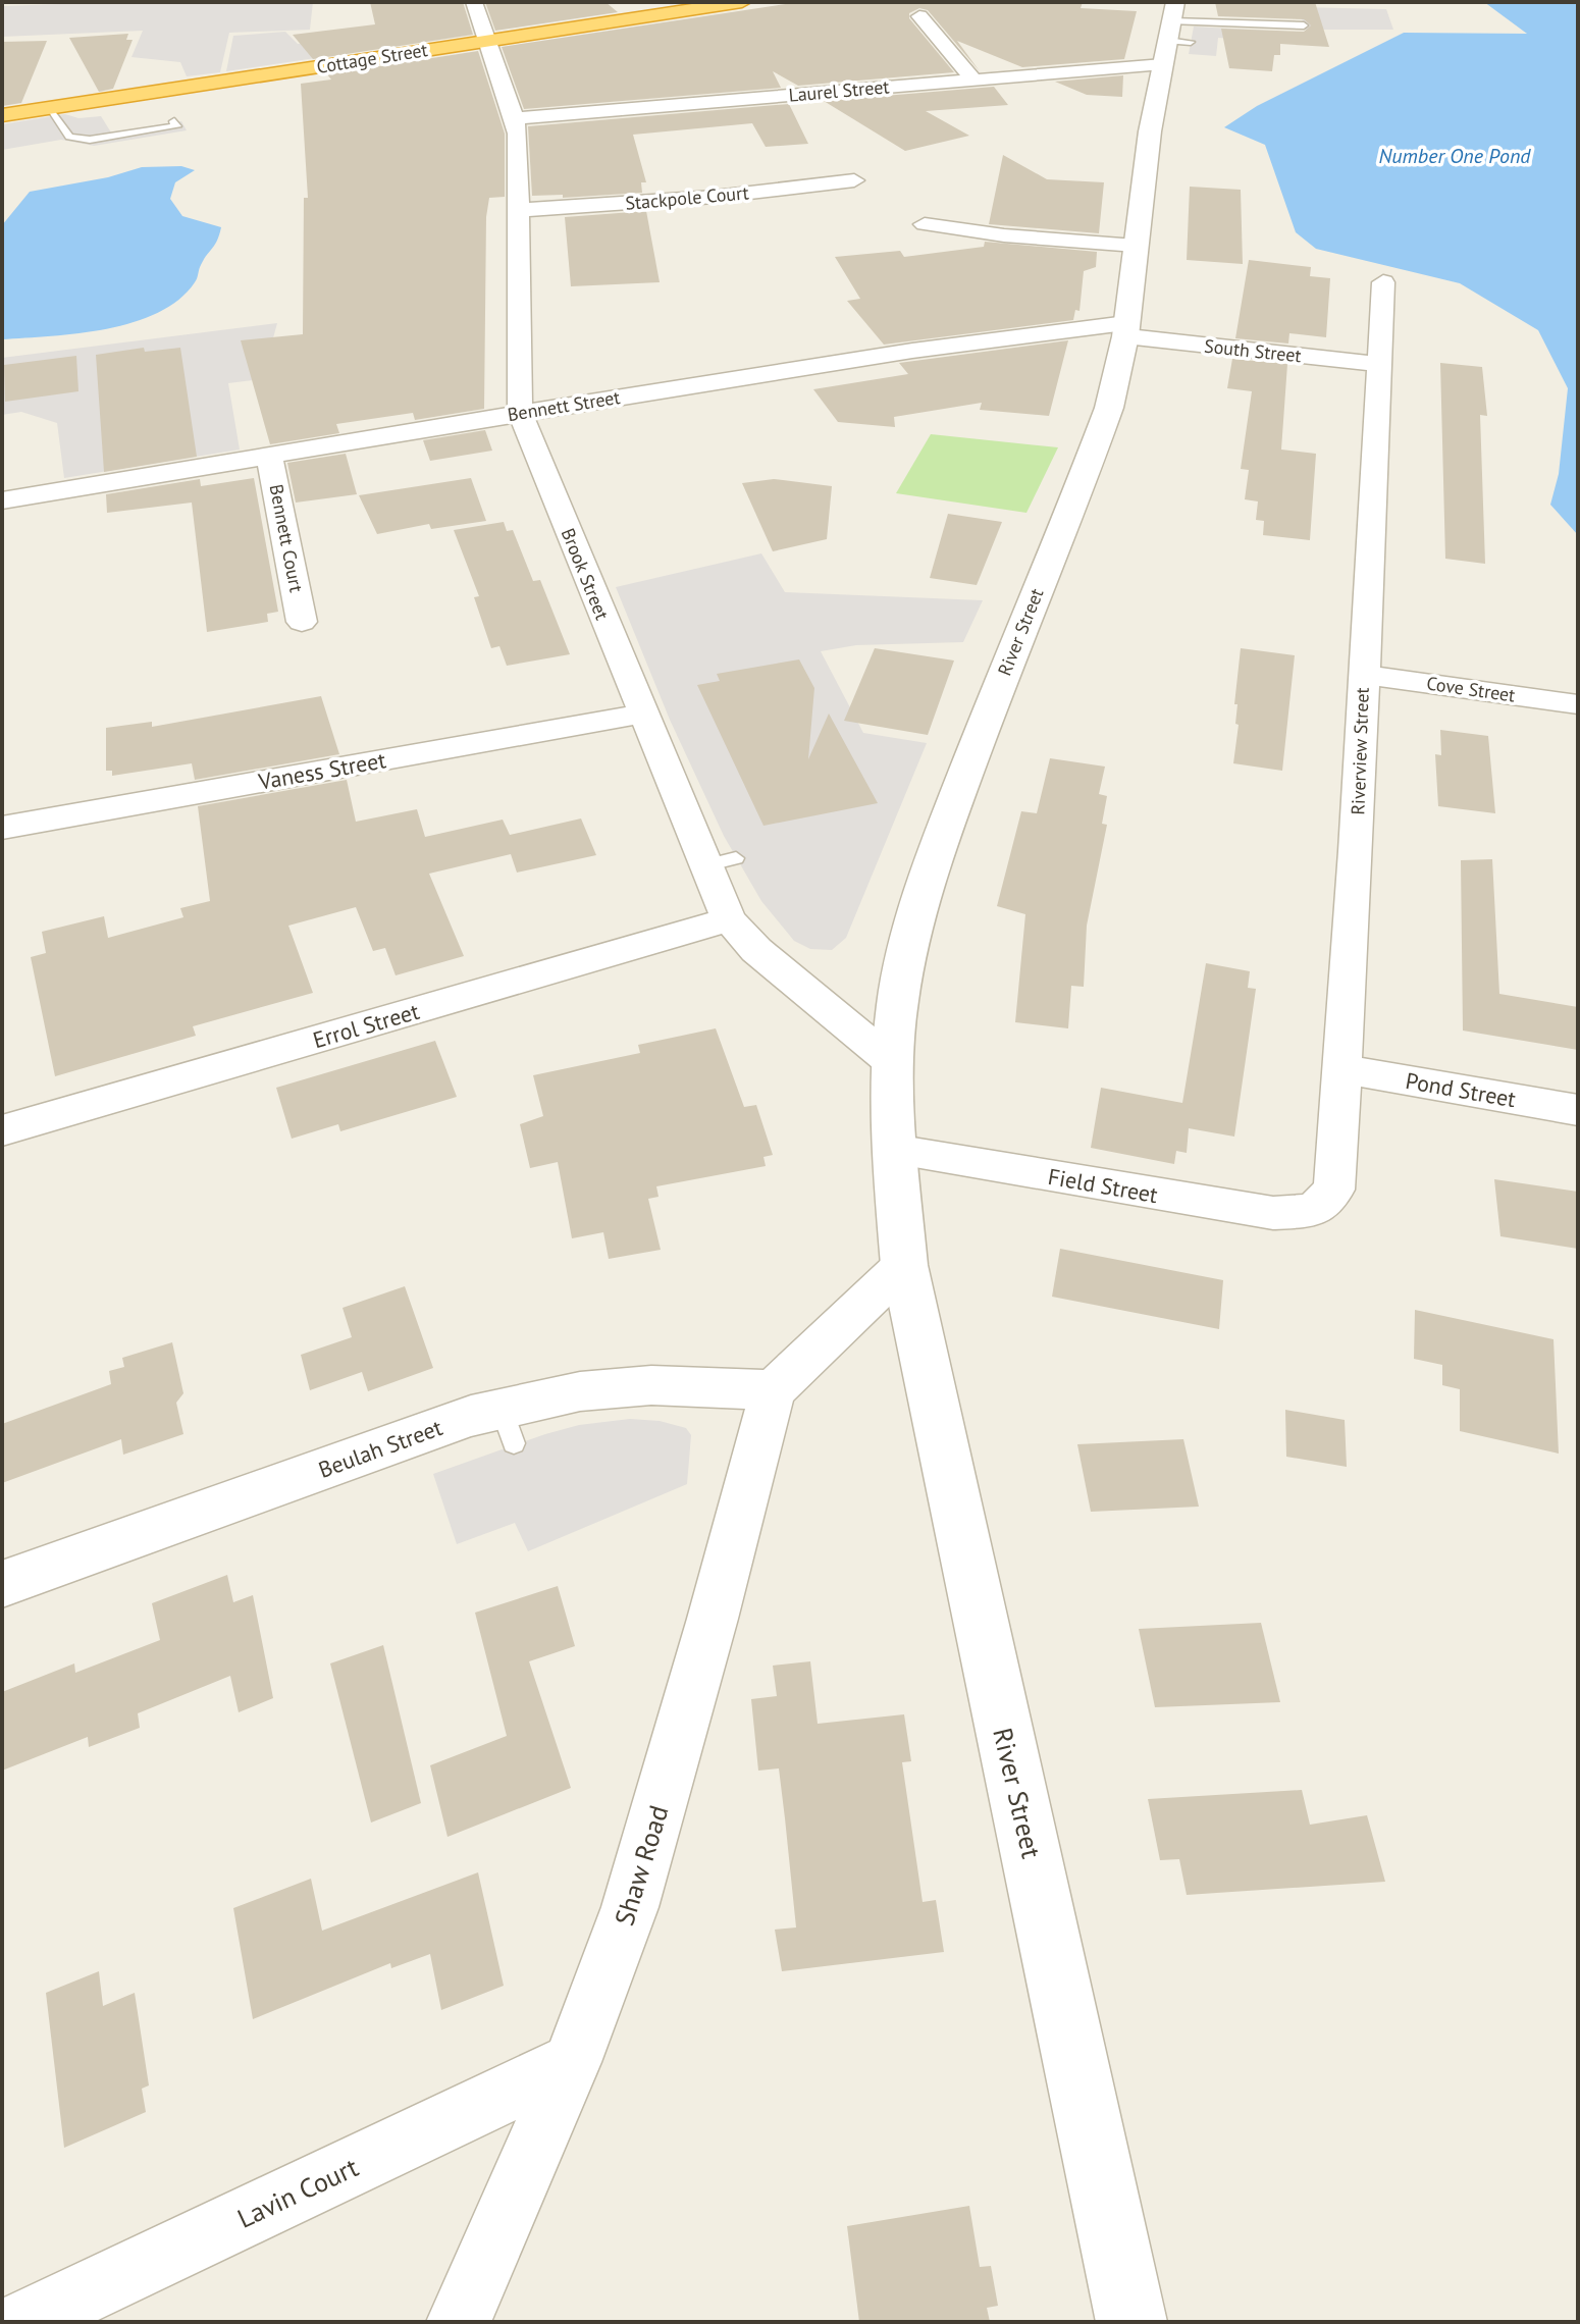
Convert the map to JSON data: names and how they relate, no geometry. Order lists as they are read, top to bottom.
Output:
{
  "streets": {
    "highway": ["Cottage Street"],
    "street": [
      "Laurel Street",
      "Stackpole Court",
      "South Street",
      "Bennett Street",
      "Bennett Court",
      "Brook Street",
      "River Street",
      "Cove Street",
      "Riverview Street",
      "Vaness Street",
      "Errol Street",
      "Pond Street",
      "Field Street",
      "Beulah Street",
      "Shaw Road",
      "Lavin Court"
    ]
  },
  "crossings": [
    ["Cottage Street", "Brook Street"],
    ["Laurel Street", "Brook Street"],
    ["Laurel Street", "River Street"],
    ["Stackpole Court", "Brook Street"],
    ["South Street", "Bennett Street"],
    ["South Street", "River Street"],
    ["South Street", "Riverview Street"],
    ["Bennett Street", "Bennett Court"],
    ["Bennett Street", "Brook Street"],
    ["Bennett Street", "River Street"],
    ["Brook Street", "River Street"],
    ["Brook Street", "Vaness Street"],
    ["Brook Street", "Errol Street"],
    ["River Street", "Field Street"],
    ["Cove Street", "Riverview Street"],
    ["Riverview Street", "Pond Street"],
    ["Riverview Street", "Field Street"],
    ["Beulah Street", "Shaw Road"],
    ["Shaw Road", "Lavin Court"]
  ],
  "water": ["Number One Pond"]
}
